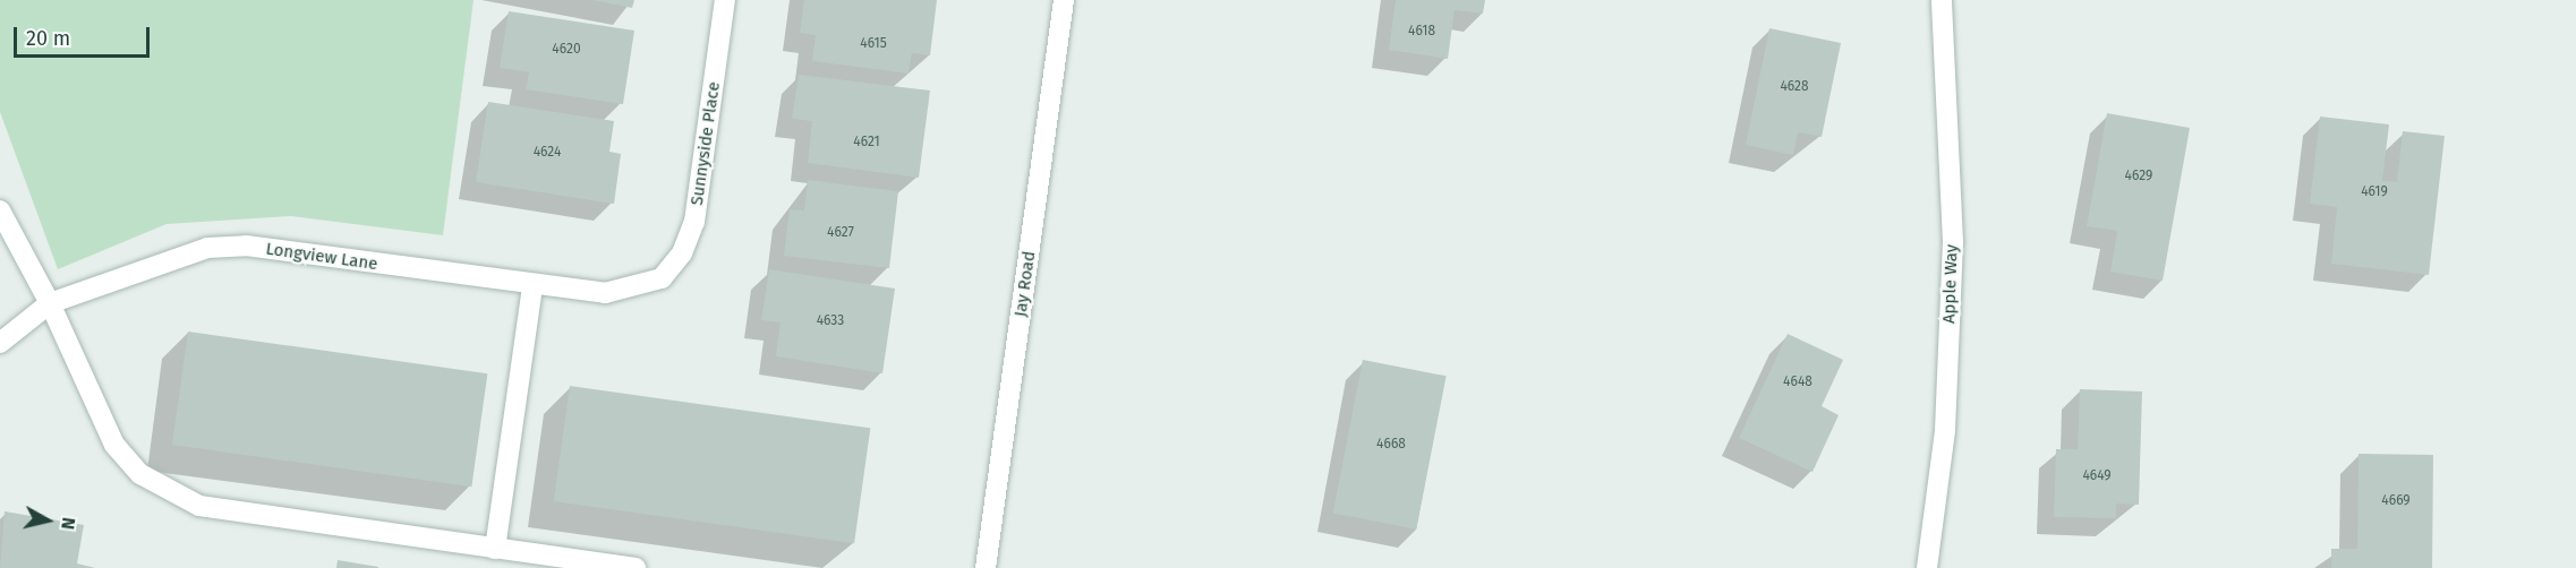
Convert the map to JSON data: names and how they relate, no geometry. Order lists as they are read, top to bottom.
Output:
{
  "streets": {
    "street": [
      "Sunnyside Place",
      "Longview Lane",
      "Jay Road",
      "Apple Way"
    ]
  },
  "crossings": [
    ["Sunnyside Place", "Longview Lane"]
  ],
  "house_numbers": [
    "4618",
    "4615",
    "4620",
    "4628",
    "4621",
    "4624",
    "4629",
    "4619",
    "4627",
    "4633",
    "4648",
    "4668",
    "4649",
    "4669"
  ],
  "scale_bar": "20 m",
  "north": "right"
}
